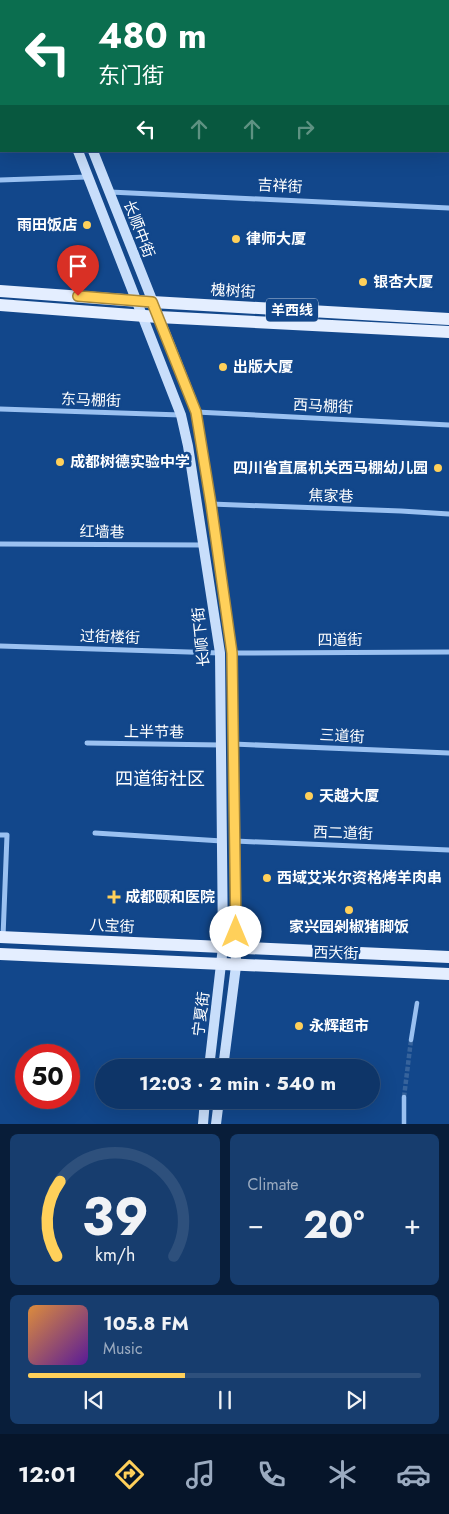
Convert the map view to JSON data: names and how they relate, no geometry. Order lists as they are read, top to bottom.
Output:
{
  "streets": {
    "main road": [
      "长顺中街",
      "槐树街",
      "羊西线",
      "长顺下街",
      "八宝街",
      "西大街",
      "宁夏街"
    ],
    "street": [
      "吉祥街",
      "东马棚街",
      "西马棚街",
      "焦家巷",
      "红墙巷",
      "过街楼街",
      "四道街",
      "上半节巷",
      "三道街",
      "西二道街"
    ]
  },
  "crossings": [
    ["吉祥街", "长顺中街"],
    ["长顺中街", "槐树街"],
    ["长顺中街", "长顺下街"],
    ["槐树街", "长顺下街"],
    ["东马棚街", "长顺下街"],
    ["西马棚街", "长顺下街"],
    ["焦家巷", "长顺下街"],
    ["红墙巷", "长顺下街"],
    ["过街楼街", "长顺下街"],
    ["长顺下街", "四道街"],
    ["长顺下街", "上半节巷"],
    ["长顺下街", "三道街"],
    ["长顺下街", "西二道街"],
    ["长顺下街", "八宝街"],
    ["长顺下街", "西大街"],
    ["长顺下街", "宁夏街"],
    ["八宝街", "西大街"],
    ["西大街", "宁夏街"]
  ],
  "districts": ["四道街社区"],
  "places": {
    "other": [
      "雨田饭店",
      "律师大厦",
      "银杏大厦",
      "出版大厦",
      "成都树德实验中学",
      "四川省直属机关西马棚幼儿园",
      "天越大厦",
      "西域艾米尔资格烤羊肉串",
      "家兴园剁椒猪脚饭",
      "永辉超市"
    ],
    "health": ["成都颐和医院"]
  },
  "page": {
    "turn": ["480 m", "东门街"],
    "limit": "50",
    "trip": "12:03 · 2 min · 540 m",
    "tile": "Climate",
    "heat": ["−", "20°", "+"],
    "song": ["105.8 FM", "Music"],
    "tabs": "12:01",
    "gauge": ["39", "km/h"]
  }
}
